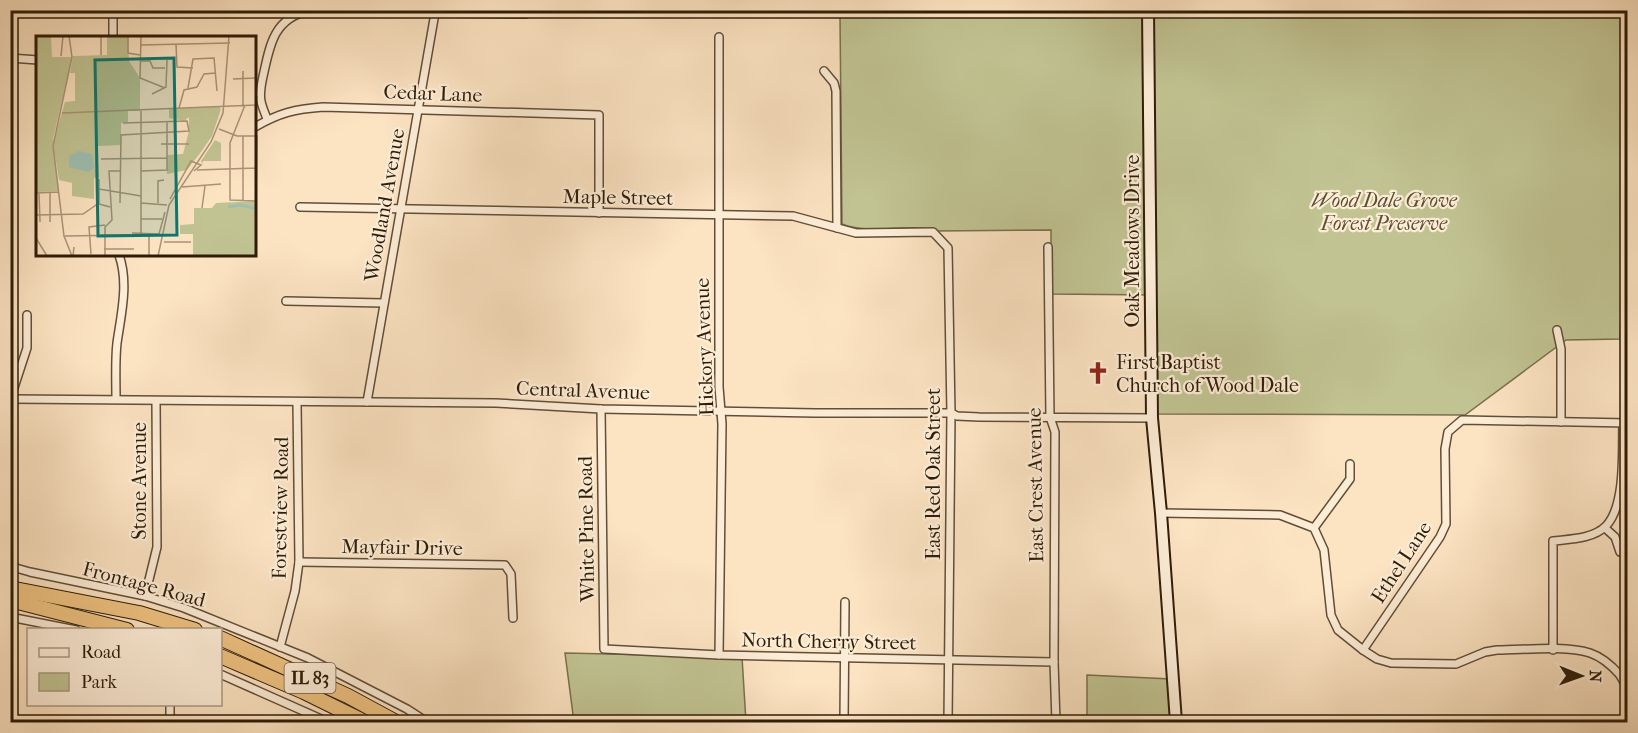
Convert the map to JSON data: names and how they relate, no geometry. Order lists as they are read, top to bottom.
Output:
{
  "streets": {
    "highway": ["IL 83"],
    "street": [
      "Cedar Lane",
      "Maple Street",
      "Woodland Avenue",
      "Oak Meadows Drive",
      "Hickory Avenue",
      "Central Avenue",
      "East Red Oak Street",
      "Stone Avenue",
      "East Crest Avenue",
      "Forestview Road",
      "White Pine Road",
      "Mayfair Drive",
      "Ethel Lane",
      "Frontage Road",
      "North Cherry Street"
    ]
  },
  "crossings": [
    ["Cedar Lane", "Maple Street"],
    ["Cedar Lane", "Woodland Avenue"],
    ["Maple Street", "Woodland Avenue"],
    ["Maple Street", "Hickory Avenue"],
    ["Maple Street", "East Red Oak Street"],
    ["Woodland Avenue", "Central Avenue"],
    ["Oak Meadows Drive", "Central Avenue"],
    ["Hickory Avenue", "Central Avenue"],
    ["Hickory Avenue", "North Cherry Street"],
    ["Central Avenue", "East Red Oak Street"],
    ["Central Avenue", "Stone Avenue"],
    ["Central Avenue", "East Crest Avenue"],
    ["Central Avenue", "Forestview Road"],
    ["Central Avenue", "White Pine Road"],
    ["East Red Oak Street", "North Cherry Street"],
    ["Stone Avenue", "Frontage Road"],
    ["East Crest Avenue", "North Cherry Street"],
    ["Forestview Road", "Mayfair Drive"],
    ["Forestview Road", "Frontage Road"],
    ["White Pine Road", "North Cherry Street"]
  ],
  "parks": ["Wood Dale Grove Forest Preserve"],
  "places": {
    "church": ["First Baptist Church of Wood Dale"]
  },
  "legend": ["Road", "Park"],
  "north": "right"
}
